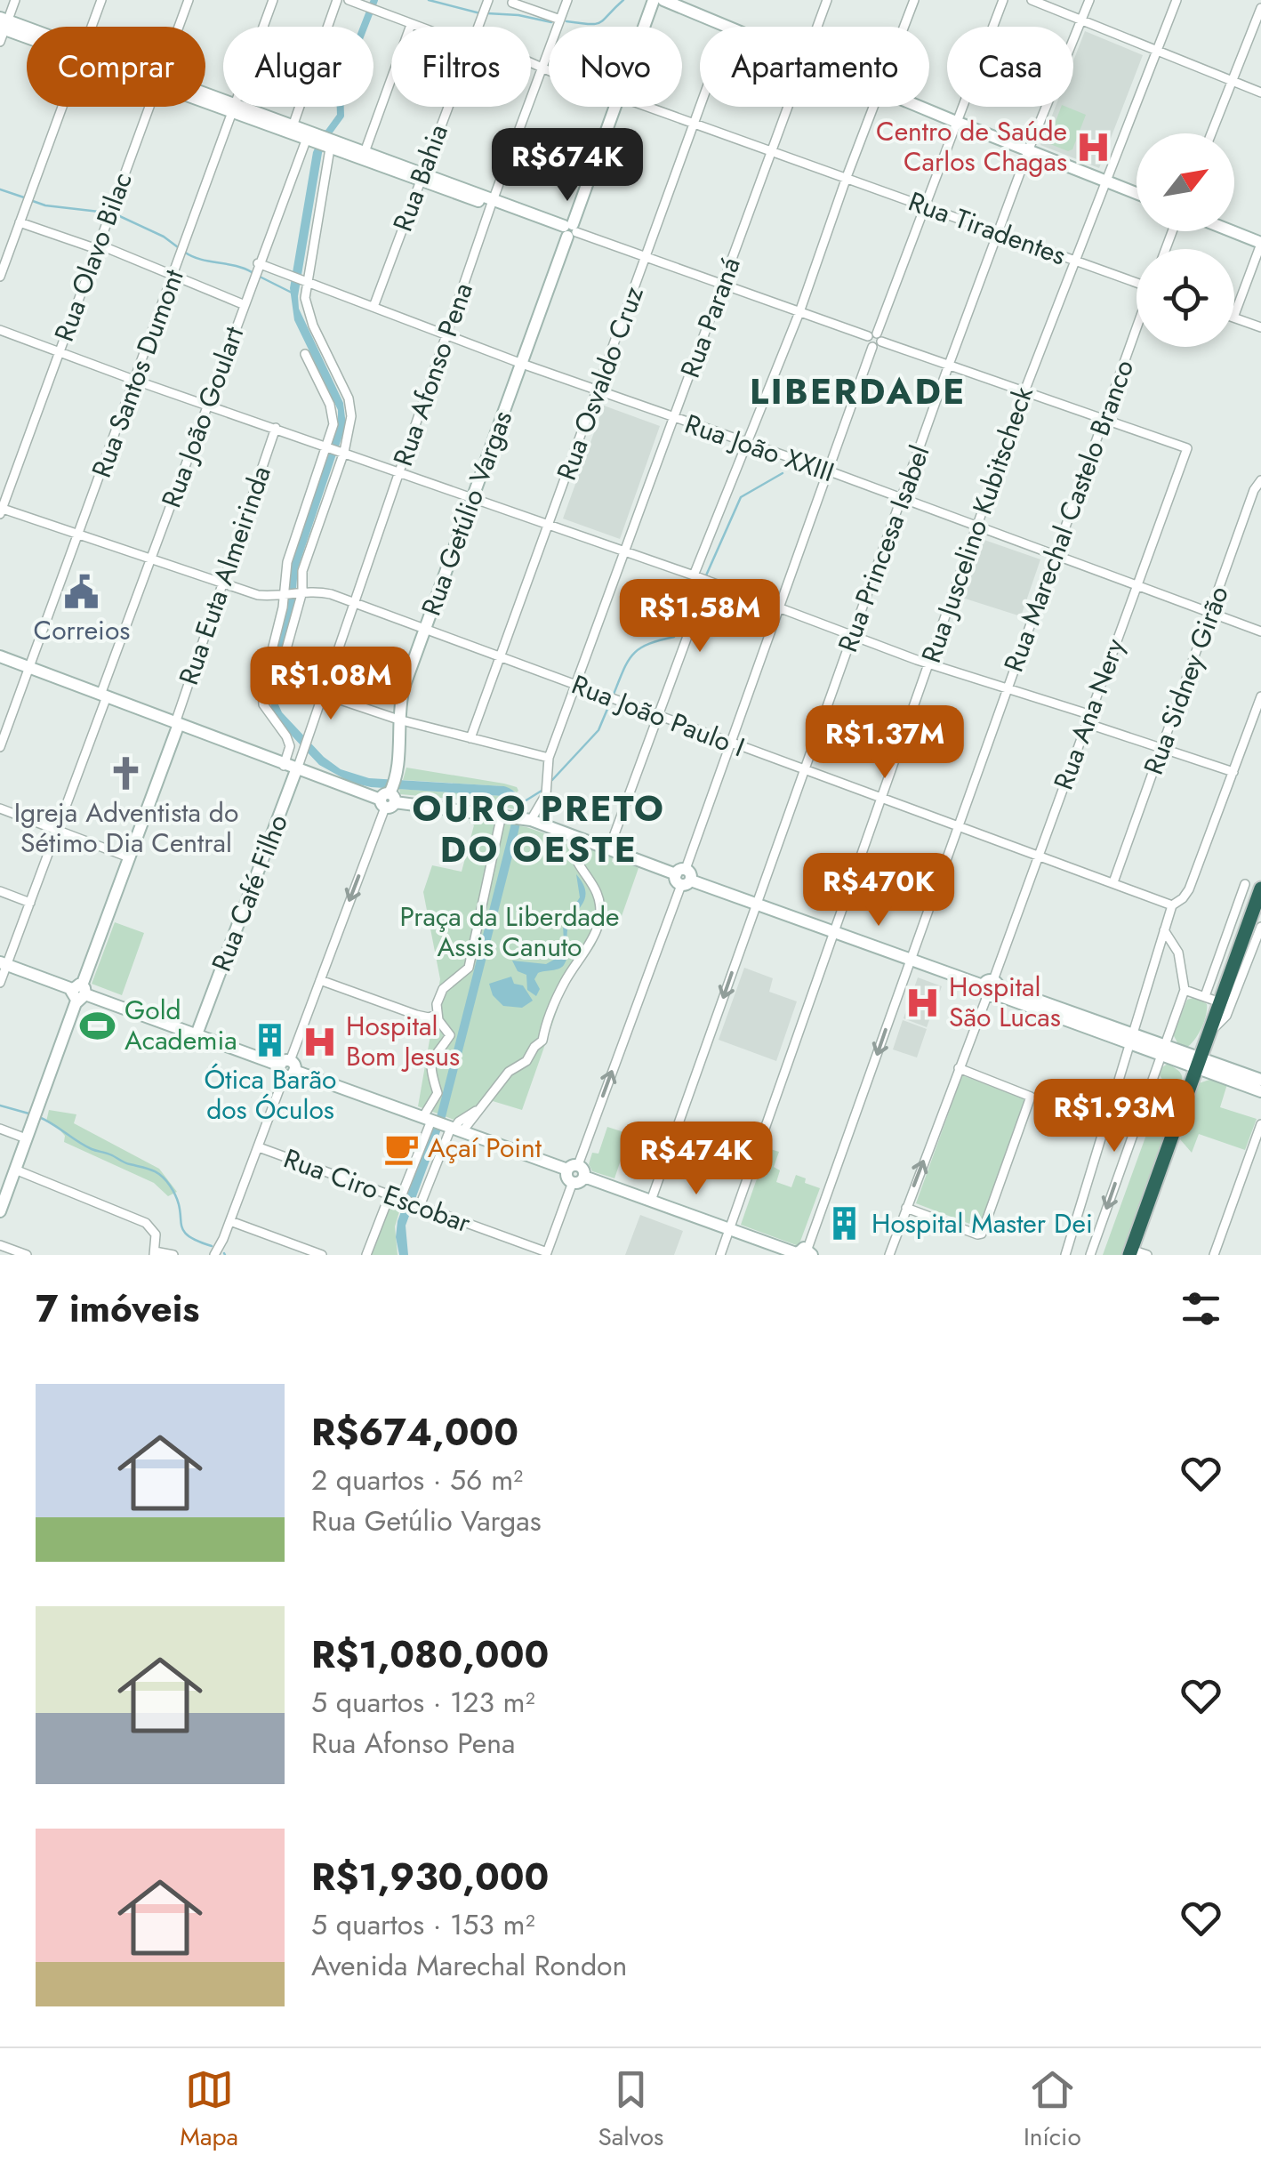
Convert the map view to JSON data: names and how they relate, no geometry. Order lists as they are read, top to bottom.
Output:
{
  "streets": {
    "street": [
      "Rua Bahia",
      "Rua Tiradentes",
      "Rua Olavo Bilac",
      "Rua Paraná",
      "Rua Santos Dumont",
      "Rua Afonso Pena",
      "Rua Osvaldo Cruz",
      "Rua João Goulart",
      "Rua João XXIII",
      "Rua Getúlio Vargas",
      "Rua Marechal Castelo Branco",
      "Rua Juscelino Kubitscheck",
      "Rua Princesa Isabel",
      "Rua Euta Almeirinda",
      "Rua Sidney Girão",
      "Rua Ana Nery",
      "Rua João Paulo I",
      "Rua Café Filho",
      "Rua Ciro Escobar"
    ]
  },
  "crossings": [
    ["Rua Bahia", "Rua João XXIII"],
    ["Rua Tiradentes", "Rua Paraná"],
    ["Rua Tiradentes", "Rua Afonso Pena"],
    ["Rua Tiradentes", "Rua Osvaldo Cruz"],
    ["Rua Tiradentes", "Rua Juscelino Kubitscheck"],
    ["Rua Tiradentes", "Rua Princesa Isabel"],
    ["Rua Olavo Bilac", "Rua João Paulo I"],
    ["Rua Paraná", "Rua João XXIII"],
    ["Rua Paraná", "Rua João Paulo I"],
    ["Rua Santos Dumont", "Rua João Paulo I"],
    ["Rua Afonso Pena", "Rua João XXIII"],
    ["Rua Afonso Pena", "Rua João Paulo I"],
    ["Rua Afonso Pena", "Rua Café Filho"],
    ["Rua Osvaldo Cruz", "Rua João XXIII"],
    ["Rua Osvaldo Cruz", "Rua João Paulo I"],
    ["Rua João Goulart", "Rua João XXIII"],
    ["Rua João Goulart", "Rua João Paulo I"],
    ["Rua João XXIII", "Rua Getúlio Vargas"],
    ["Rua João XXIII", "Rua Marechal Castelo Branco"],
    ["Rua João XXIII", "Rua Juscelino Kubitscheck"],
    ["Rua João XXIII", "Rua Princesa Isabel"],
    ["Rua João XXIII", "Rua Sidney Girão"],
    ["Rua João XXIII", "Rua Ana Nery"],
    ["Rua Getúlio Vargas", "Rua João Paulo I"],
    ["Rua Getúlio Vargas", "Rua Ciro Escobar"],
    ["Rua Marechal Castelo Branco", "Rua Ana Nery"],
    ["Rua Marechal Castelo Branco", "Rua João Paulo I"],
    ["Rua Juscelino Kubitscheck", "Rua João Paulo I"],
    ["Rua Princesa Isabel", "Rua João Paulo I"],
    ["Rua Euta Almeirinda", "Rua João Paulo I"],
    ["Rua Sidney Girão", "Rua João Paulo I"],
    ["Rua Ana Nery", "Rua João Paulo I"]
  ],
  "districts": ["LIBERDADE", "OURO PRETO DO OESTE"],
  "parks": ["Praça da Liberdade Assis Canuto"],
  "places": {
    "hospital": ["Centro de Saúde Carlos Chagas", "Hospital São Lucas", "Hospital Bom Jesus"],
    "public building": ["Correios"],
    "church": ["Igreja Adventista do Sétimo Dia Central"],
    "sports": ["Gold Academia"],
    "building": ["Ótica Barão dos Óculos", "Hospital Master Dei"],
    "cafe": ["Açaí Point"]
  },
  "north": "top right",
  "page": {
    "chip": [
      "Comprar",
      "Alugar",
      "Filtros",
      "Novo",
      "Apartamento",
      "Casa"
    ],
    "price": [
      "R$674K",
      "R$1.58M",
      "R$1.08M",
      "R$1.37M",
      "R$470K",
      "R$1.93M",
      "R$474K"
    ],
    "heading": "7 imóveis",
    "list": [
      {
        "name": "R$674,000",
        "note": "2 quartos · 56 m² · Rua Getúlio Vargas"
      },
      {
        "name": "R$1,080,000",
        "note": "5 quartos · 123 m² · Rua Afonso Pena"
      },
      {
        "name": "R$1,930,000",
        "note": "5 quartos · 153 m² · Avenida Marechal Rondon"
      }
    ],
    "tabs": ["Mapa", "Salvos", "Início"]
  }
}
